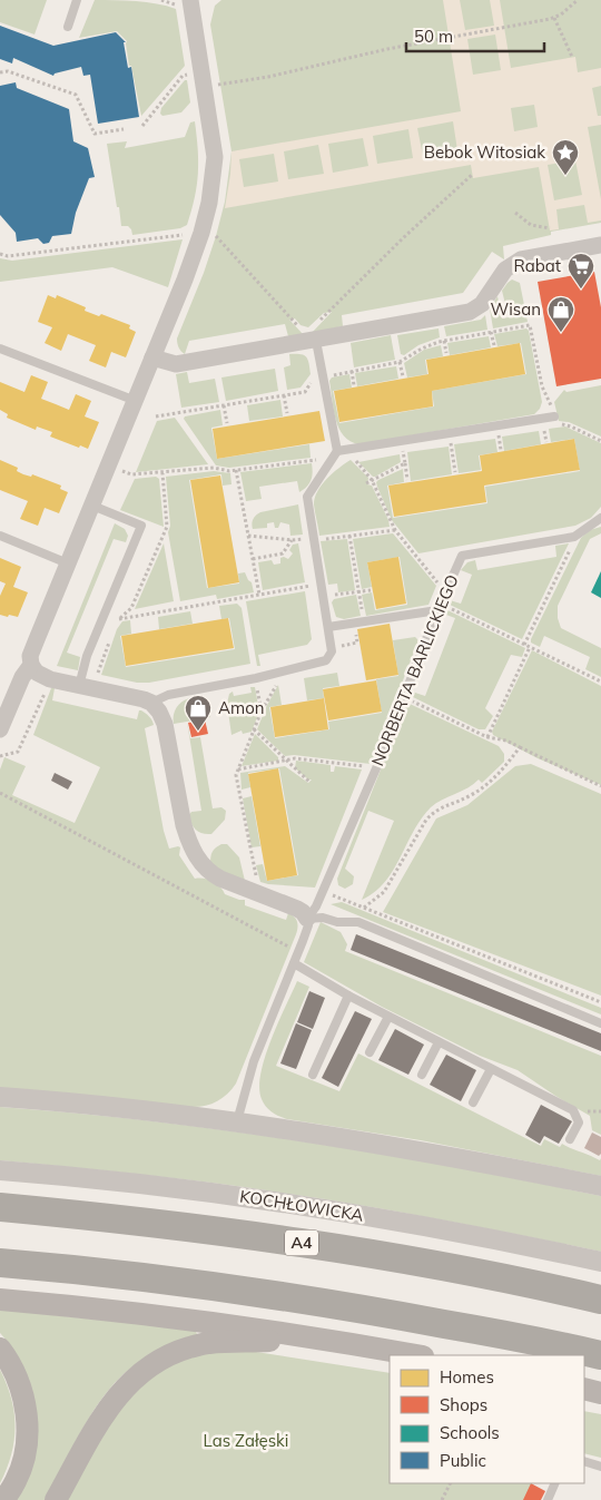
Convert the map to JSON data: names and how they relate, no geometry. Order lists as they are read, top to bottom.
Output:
{
  "streets": {
    "highway": ["A4"],
    "street": ["KOCHŁOWICKA"],
    "lane": ["NORBERTA BARLICKIEGO"]
  },
  "parks": ["Las Załęski"],
  "places": {
    "place": ["Bebok Witosiak"],
    "supermarket": ["Rabat"],
    "shop": ["Wisan", "Amon"]
  },
  "legend": [
    "Homes",
    "Shops",
    "Schools",
    "Public"
  ],
  "scale_bar": "50 m"
}
